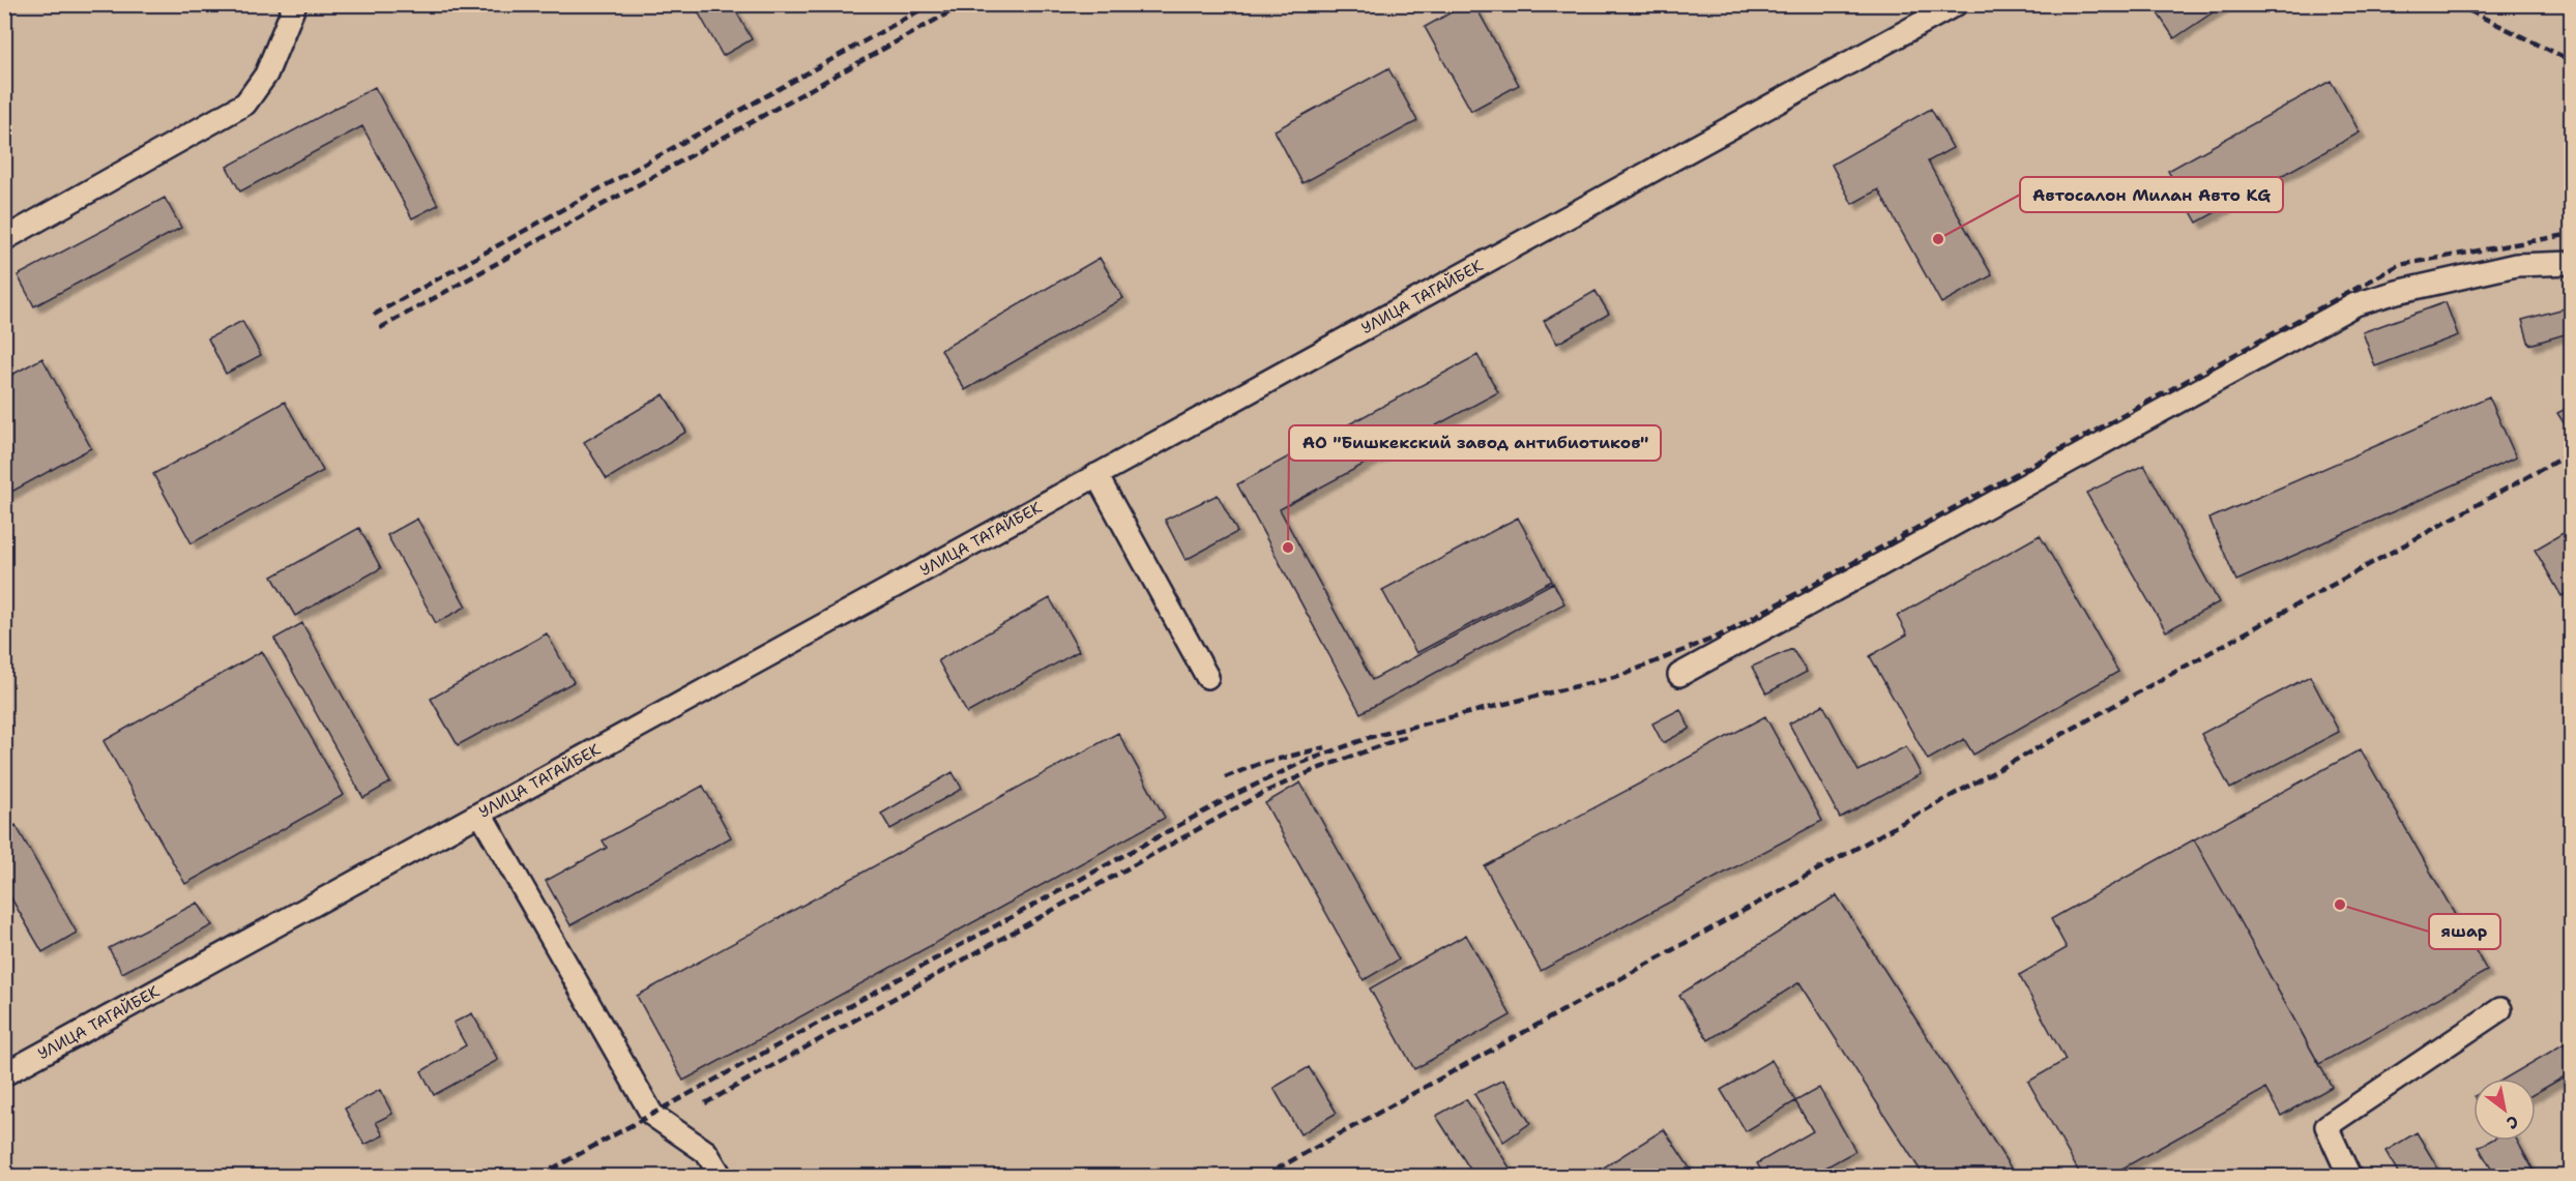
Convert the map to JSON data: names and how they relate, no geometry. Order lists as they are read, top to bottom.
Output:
{
  "streets": {
    "street": ["УЛИЦА ТАГАЙБЕК"]
  },
  "places": ["Автосалон Милан Авто KG", "АО \"Бишкекский завод антибиотиков\"", "яшар"],
  "north": "bottom right"
}
